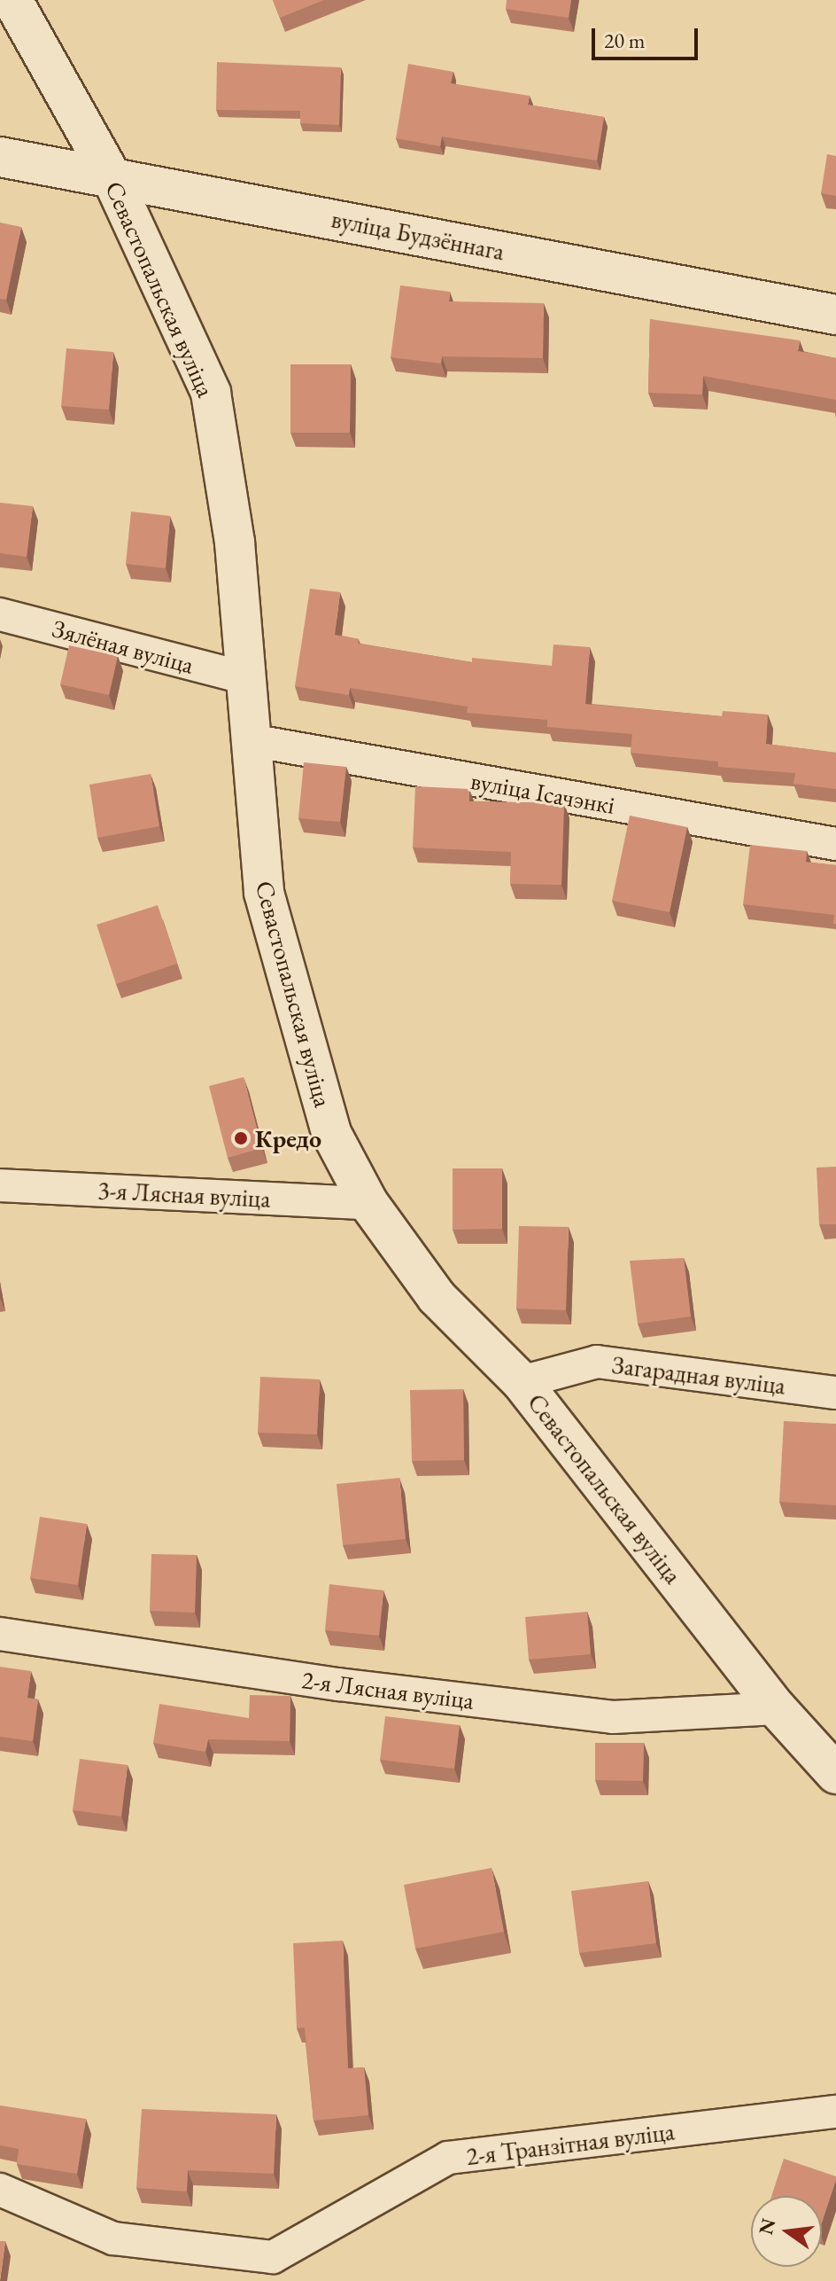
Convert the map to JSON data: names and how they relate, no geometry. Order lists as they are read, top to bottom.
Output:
{
  "streets": {
    "street": [
      "вуліца Будзённага",
      "Севастопальская вуліца",
      "Зялёная вуліца",
      "вуліца Ісачэнкі",
      "3-я Лясная вуліца",
      "Загарадная вуліца",
      "2-я Лясная вуліца",
      "2-я Транзітная вуліца"
    ]
  },
  "crossings": [
    ["вуліца Будзённага", "Севастопальская вуліца"],
    ["Севастопальская вуліца", "Зялёная вуліца"],
    ["Севастопальская вуліца", "вуліца Ісачэнкі"],
    ["Севастопальская вуліца", "3-я Лясная вуліца"],
    ["Севастопальская вуліца", "Загарадная вуліца"],
    ["Севастопальская вуліца", "2-я Лясная вуліца"]
  ],
  "places": ["Кредо"],
  "scale_bar": "20 m",
  "north": "left"
}
